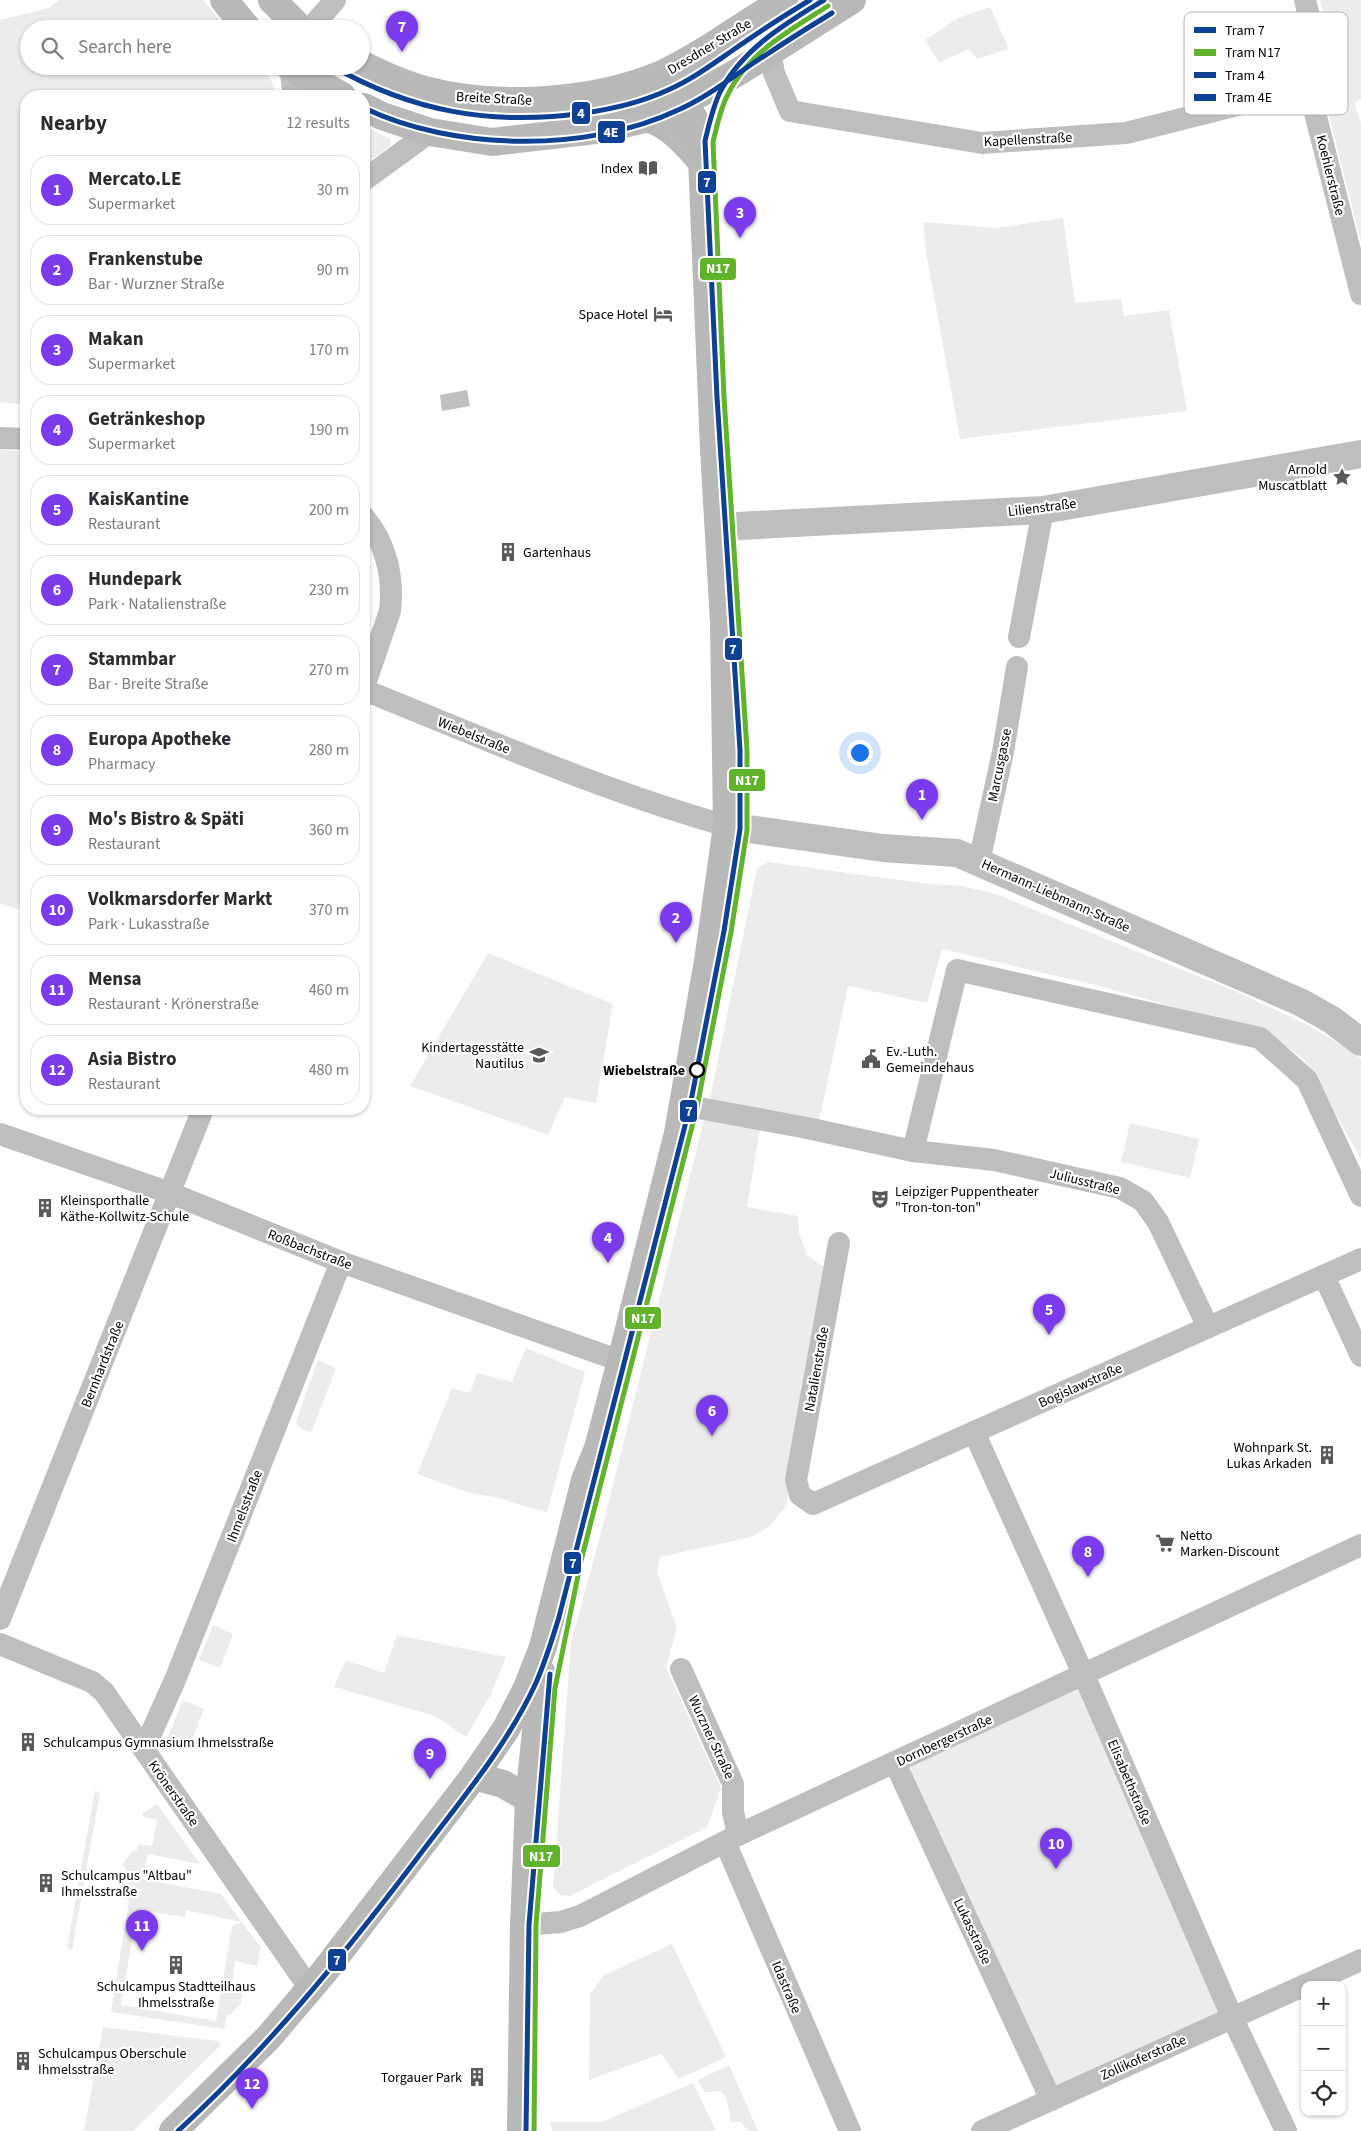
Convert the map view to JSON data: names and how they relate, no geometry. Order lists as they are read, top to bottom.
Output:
{
  "streets": {
    "main road": ["Dresdner Straße", "Breite Straße"],
    "street": [
      "Kapellenstraße",
      "Koehlerstraße",
      "Lilienstraße",
      "Wiebelstraße",
      "Marcusgasse",
      "Hermann-Liebmann-Straße",
      "Juliusstraße",
      "Roßbachstraße",
      "Bernhardstraße",
      "Natalienstraße",
      "Bogislawstraße",
      "Ihmelsstraße",
      "Wurzner Straße",
      "Dornbergerstraße",
      "Elisabethstraße",
      "Krönerstraße",
      "Lukasstraße",
      "Idastraße",
      "Zollikoferstraße"
    ]
  },
  "crossings": [
    ["Dresdner Straße", "Breite Straße"],
    ["Wiebelstraße", "Hermann-Liebmann-Straße"],
    ["Marcusgasse", "Hermann-Liebmann-Straße"],
    ["Juliusstraße", "Bogislawstraße"],
    ["Roßbachstraße", "Bernhardstraße"],
    ["Roßbachstraße", "Ihmelsstraße"],
    ["Natalienstraße", "Bogislawstraße"],
    ["Bogislawstraße", "Elisabethstraße"],
    ["Ihmelsstraße", "Krönerstraße"],
    ["Wurzner Straße", "Dornbergerstraße"],
    ["Wurzner Straße", "Idastraße"],
    ["Dornbergerstraße", "Elisabethstraße"],
    ["Dornbergerstraße", "Lukasstraße"],
    ["Dornbergerstraße", "Idastraße"],
    ["Elisabethstraße", "Zollikoferstraße"],
    ["Lukasstraße", "Zollikoferstraße"]
  ],
  "places": {
    "library": ["Index"],
    "hotel": ["Space Hotel"],
    "place": ["Arnold Muscatblatt"],
    "building": [
      "Gartenhaus",
      "Kleinsporthalle Käthe-Kollwitz-Schule",
      "Wohnpark St. Lukas Arkaden",
      "Schulcampus Gymnasium Ihmelsstraße",
      "Schulcampus \"Altbau\" Ihmelsstraße",
      "Schulcampus Stadtteilhaus Ihmelsstraße",
      "Schulcampus Oberschule Ihmelsstraße",
      "Torgauer Park"
    ],
    "school or university": ["Kindertagesstätte Nautilus"],
    "public building": ["Ev.-Luth. Gemeindehaus"],
    "other": ["Wiebelstraße"],
    "theatre": ["Leipziger Puppentheater \"Tron-ton-ton\""],
    "supermarket": ["Netto Marken-Discount"]
  },
  "lines": [
    "tram line 7",
    "tram line 4",
    "tram line N17",
    "tram line 4E"
  ],
  "legend": [
    "Tram 7",
    "Tram N17",
    "Tram 4",
    "Tram 4E"
  ],
  "page": {
    "pins": [
      "7",
      "3",
      "1",
      "2",
      "4",
      "5",
      "6",
      "8",
      "9",
      "10",
      "11",
      "12"
    ],
    "search": "Search here",
    "heading": ["Nearby", "12 results"],
    "list": [
      {
        "mark": "1",
        "name": "Mercato.LE",
        "note": "Supermarket",
        "value": "30 m"
      },
      {
        "mark": "2",
        "name": "Frankenstube",
        "note": "Bar · Wurzner Straße",
        "value": "90 m"
      },
      {
        "mark": "3",
        "name": "Makan",
        "note": "Supermarket",
        "value": "170 m"
      },
      {
        "mark": "4",
        "name": "Getränkeshop",
        "note": "Supermarket",
        "value": "190 m"
      },
      {
        "mark": "5",
        "name": "KaisKantine",
        "note": "Restaurant",
        "value": "200 m"
      },
      {
        "mark": "6",
        "name": "Hundepark",
        "note": "Park · Natalienstraße",
        "value": "230 m"
      },
      {
        "mark": "7",
        "name": "Stammbar",
        "note": "Bar · Breite Straße",
        "value": "270 m"
      },
      {
        "mark": "8",
        "name": "Europa Apotheke",
        "note": "Pharmacy",
        "value": "280 m"
      },
      {
        "mark": "9",
        "name": "Mo's Bistro & Späti",
        "note": "Restaurant",
        "value": "360 m"
      },
      {
        "mark": "10",
        "name": "Volkmarsdorfer Markt",
        "note": "Park · Lukasstraße",
        "value": "370 m"
      },
      {
        "mark": "11",
        "name": "Mensa",
        "note": "Restaurant · Krönerstraße",
        "value": "460 m"
      },
      {
        "mark": "12",
        "name": "Asia Bistro",
        "note": "Restaurant",
        "value": "480 m"
      }
    ],
    "map_buttons": ["+", "−"]
  }
}
